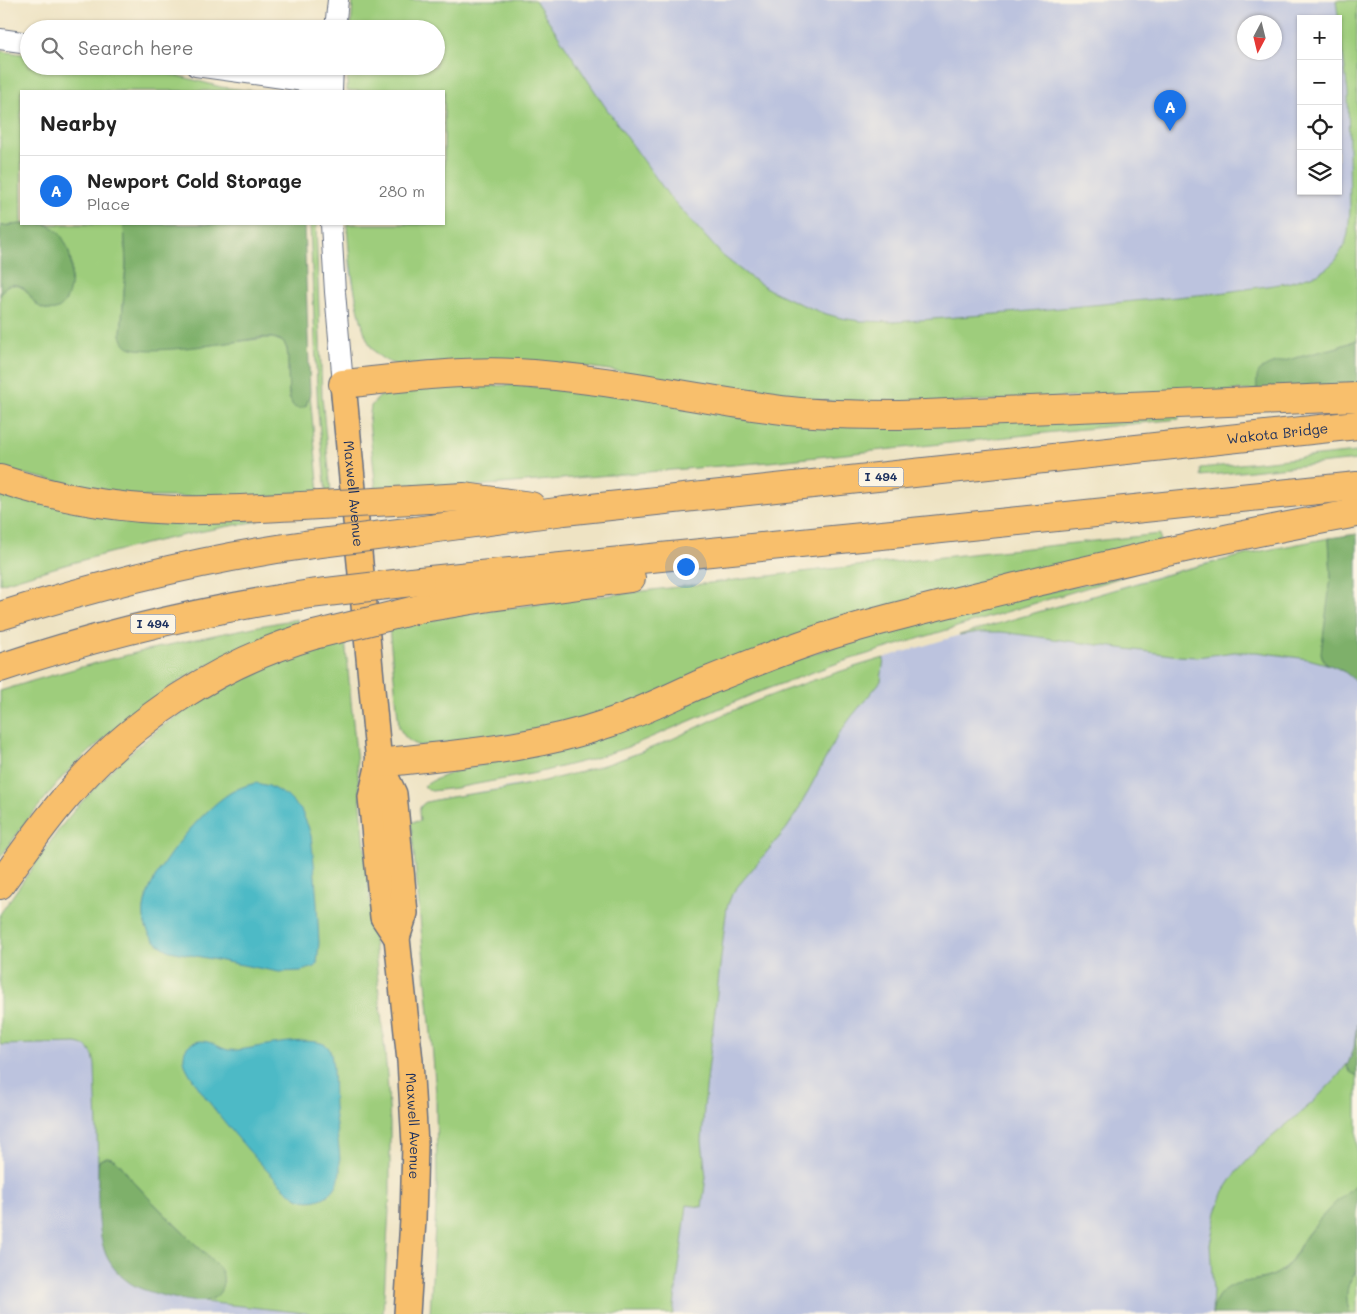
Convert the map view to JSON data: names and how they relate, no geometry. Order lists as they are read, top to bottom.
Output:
{
  "streets": {
    "highway": ["Wakota Bridge", "I 494"],
    "main road": ["Maxwell Avenue"]
  },
  "crossings": [
    ["Wakota Bridge", "I 494"]
  ],
  "north": "bottom",
  "page": {
    "map_buttons": ["+", "−"],
    "search": "Search here",
    "pins": "A",
    "heading": "Nearby",
    "list": [
      {
        "mark": "A",
        "name": "Newport Cold Storage",
        "note": "Place",
        "value": "280 m"
      }
    ]
  }
}
